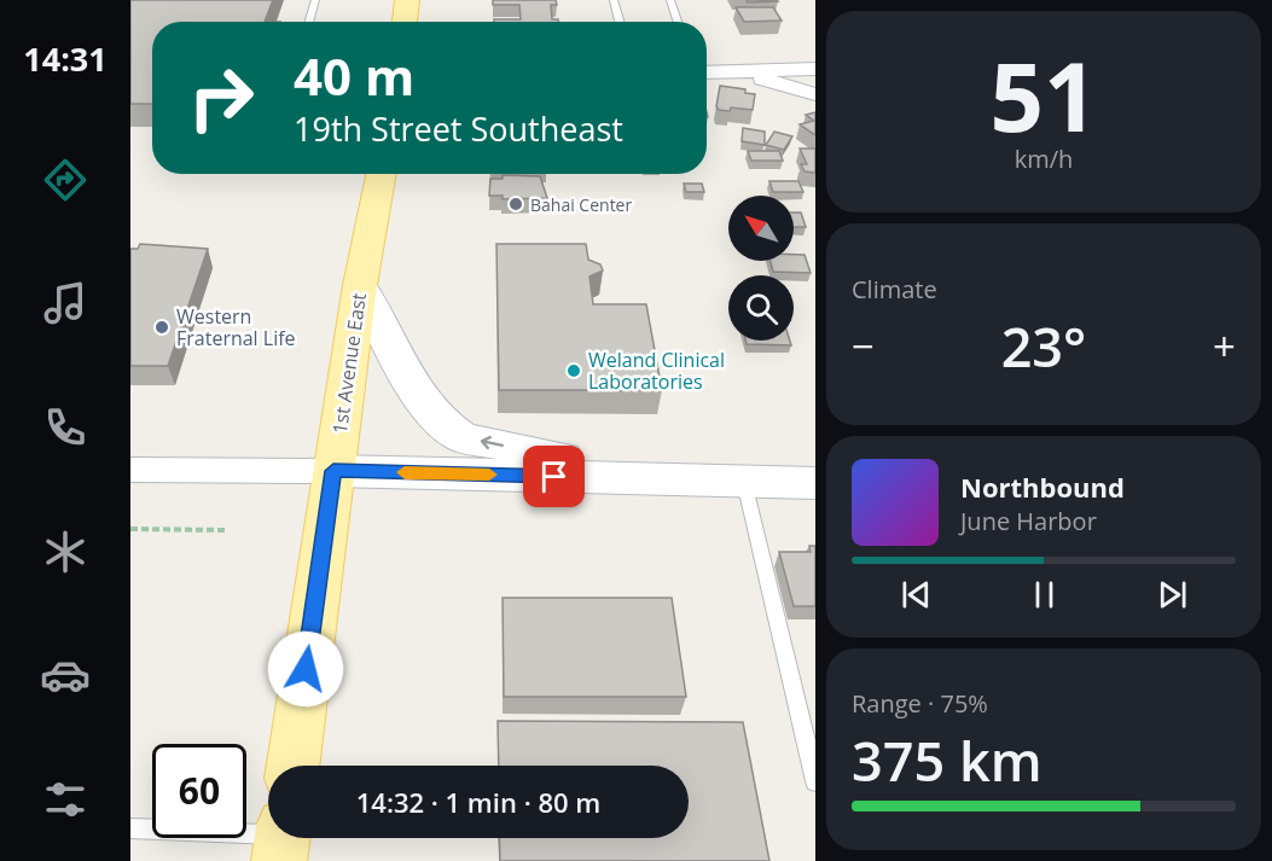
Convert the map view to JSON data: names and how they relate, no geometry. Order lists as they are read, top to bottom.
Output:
{
  "streets": {
    "main road": ["1st Avenue East"]
  },
  "places": ["Bahai Center", "Western Fraternal Life", "Weland Clinical Laboratories"],
  "north": "top left",
  "page": {
    "tabs": "14:31",
    "tile": [
      ["51", "km/h"],
      "Climate",
      ["Range · 75%", "375 km"]
    ],
    "turn": ["40 m", "19th Street Southeast"],
    "heat": ["−", "23°", "+"],
    "song": ["Northbound", "June Harbor"],
    "limit": "60",
    "trip": "14:32 · 1 min · 80 m"
  }
}
